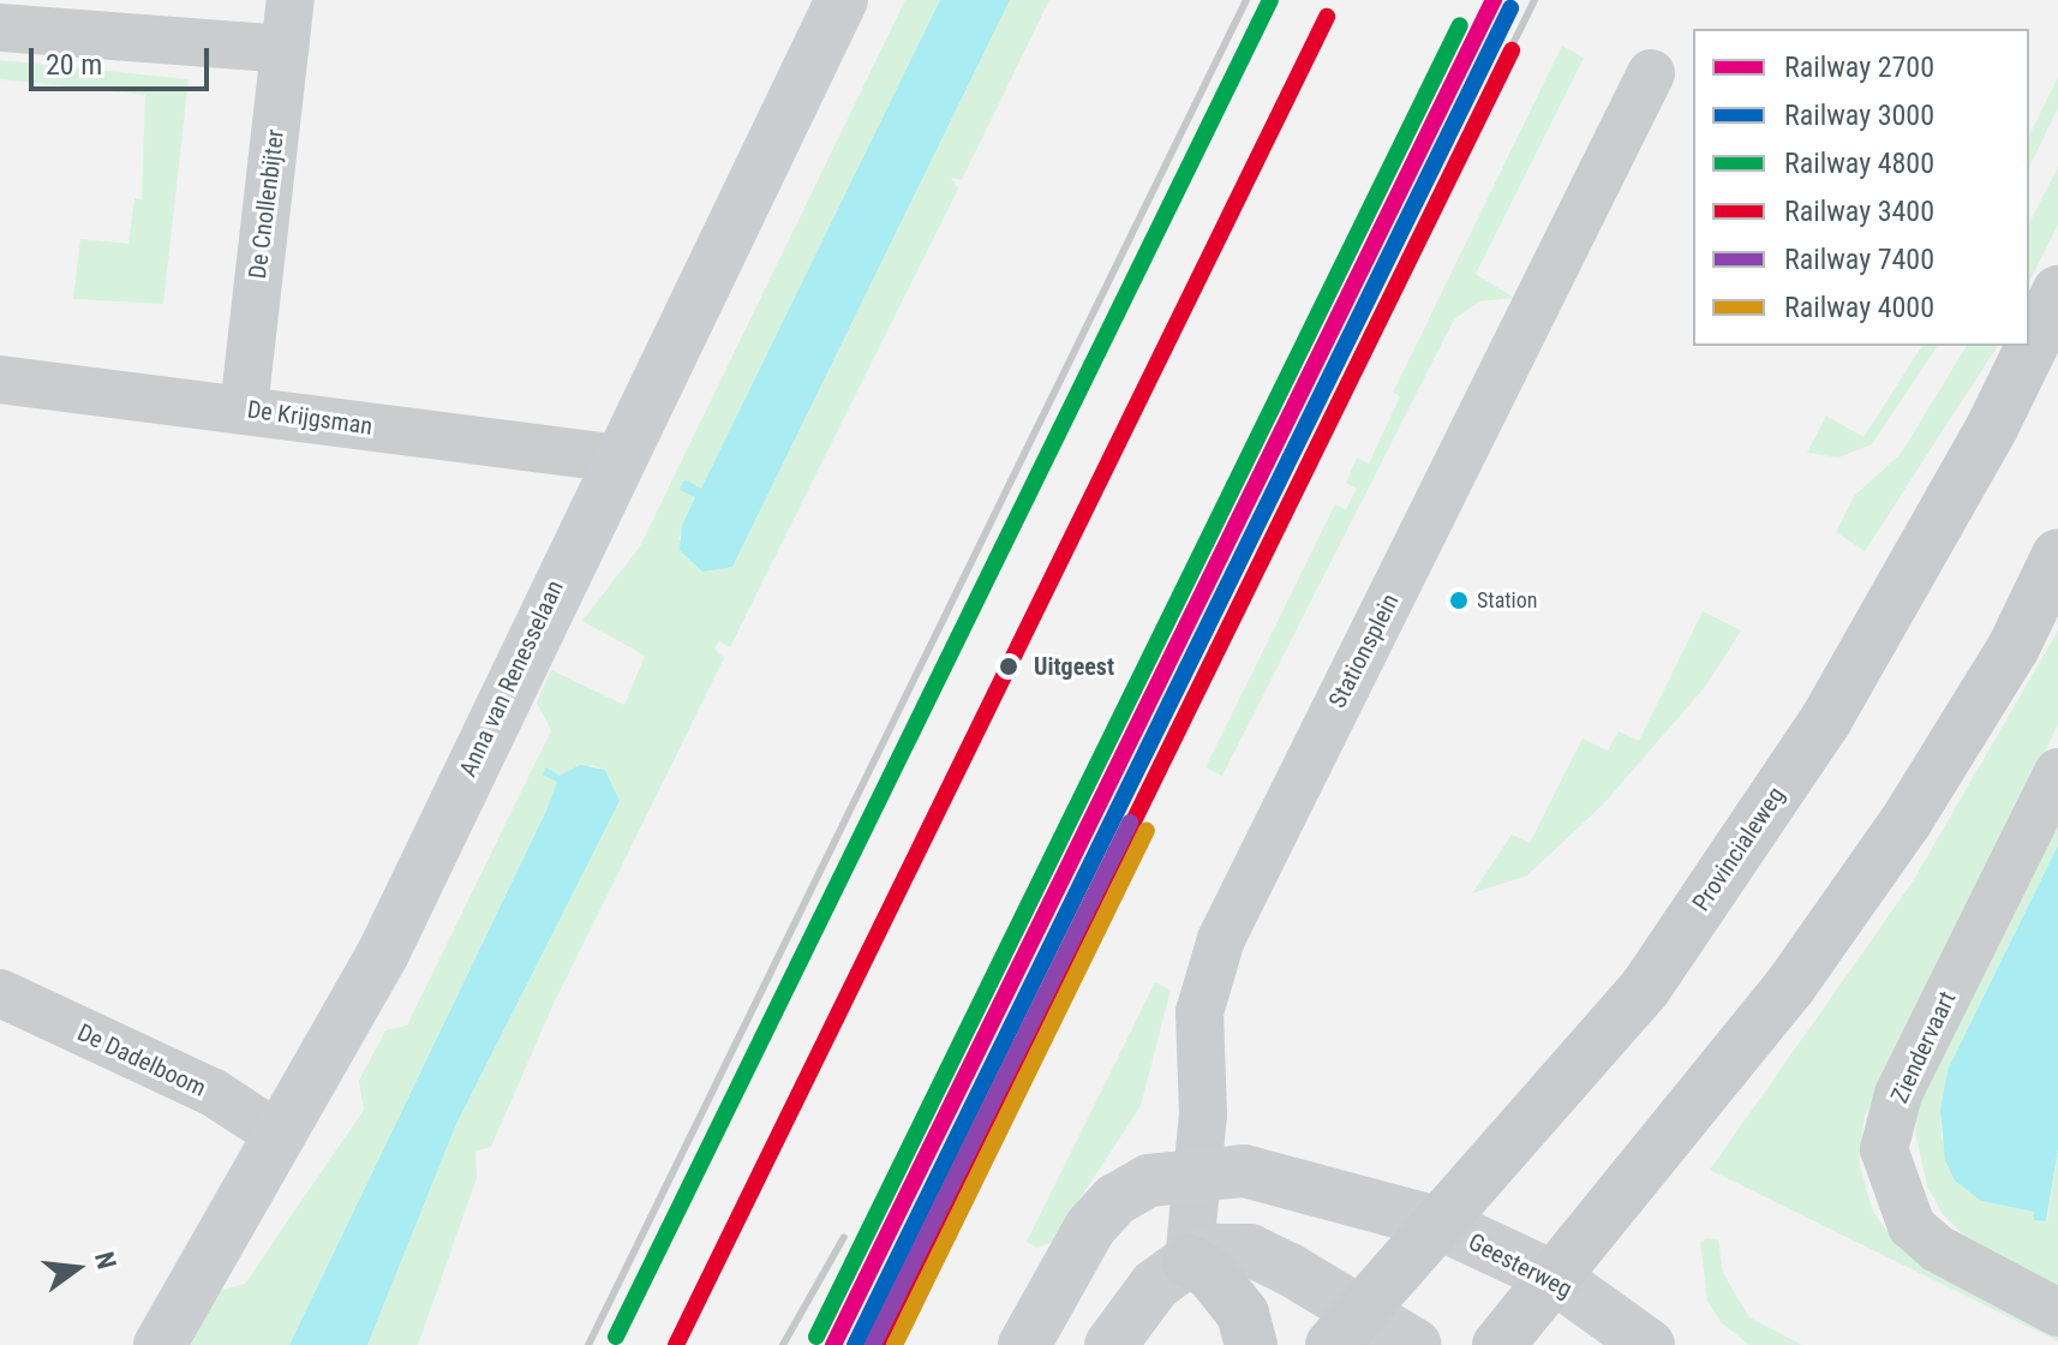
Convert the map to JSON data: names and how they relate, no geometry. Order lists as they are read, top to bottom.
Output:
{
  "streets": {
    "main road": ["Provincialeweg"],
    "street": [
      "De Cnollenbijter",
      "De Krijgsman",
      "Stationsplein",
      "Anna van Renesselaan",
      "Ziendervaart",
      "De Dadelboom",
      "Geesterweg"
    ]
  },
  "crossings": [
    ["De Cnollenbijter", "De Krijgsman"],
    ["De Krijgsman", "Anna van Renesselaan"],
    ["Stationsplein", "Geesterweg"],
    ["Anna van Renesselaan", "De Dadelboom"],
    ["Provincialeweg", "Geesterweg"]
  ],
  "places": ["Station", "Uitgeest"],
  "lines": [
    "rail line 2700",
    "rail line 4800",
    "rail line 3000",
    "rail line 3400",
    "rail line 7400",
    "rail line 4000"
  ],
  "legend": [
    "Railway 2700",
    "Railway 3000",
    "Railway 4800",
    "Railway 3400",
    "Railway 7400",
    "Railway 4000"
  ],
  "scale_bar": "20 m",
  "north": "right"
}
